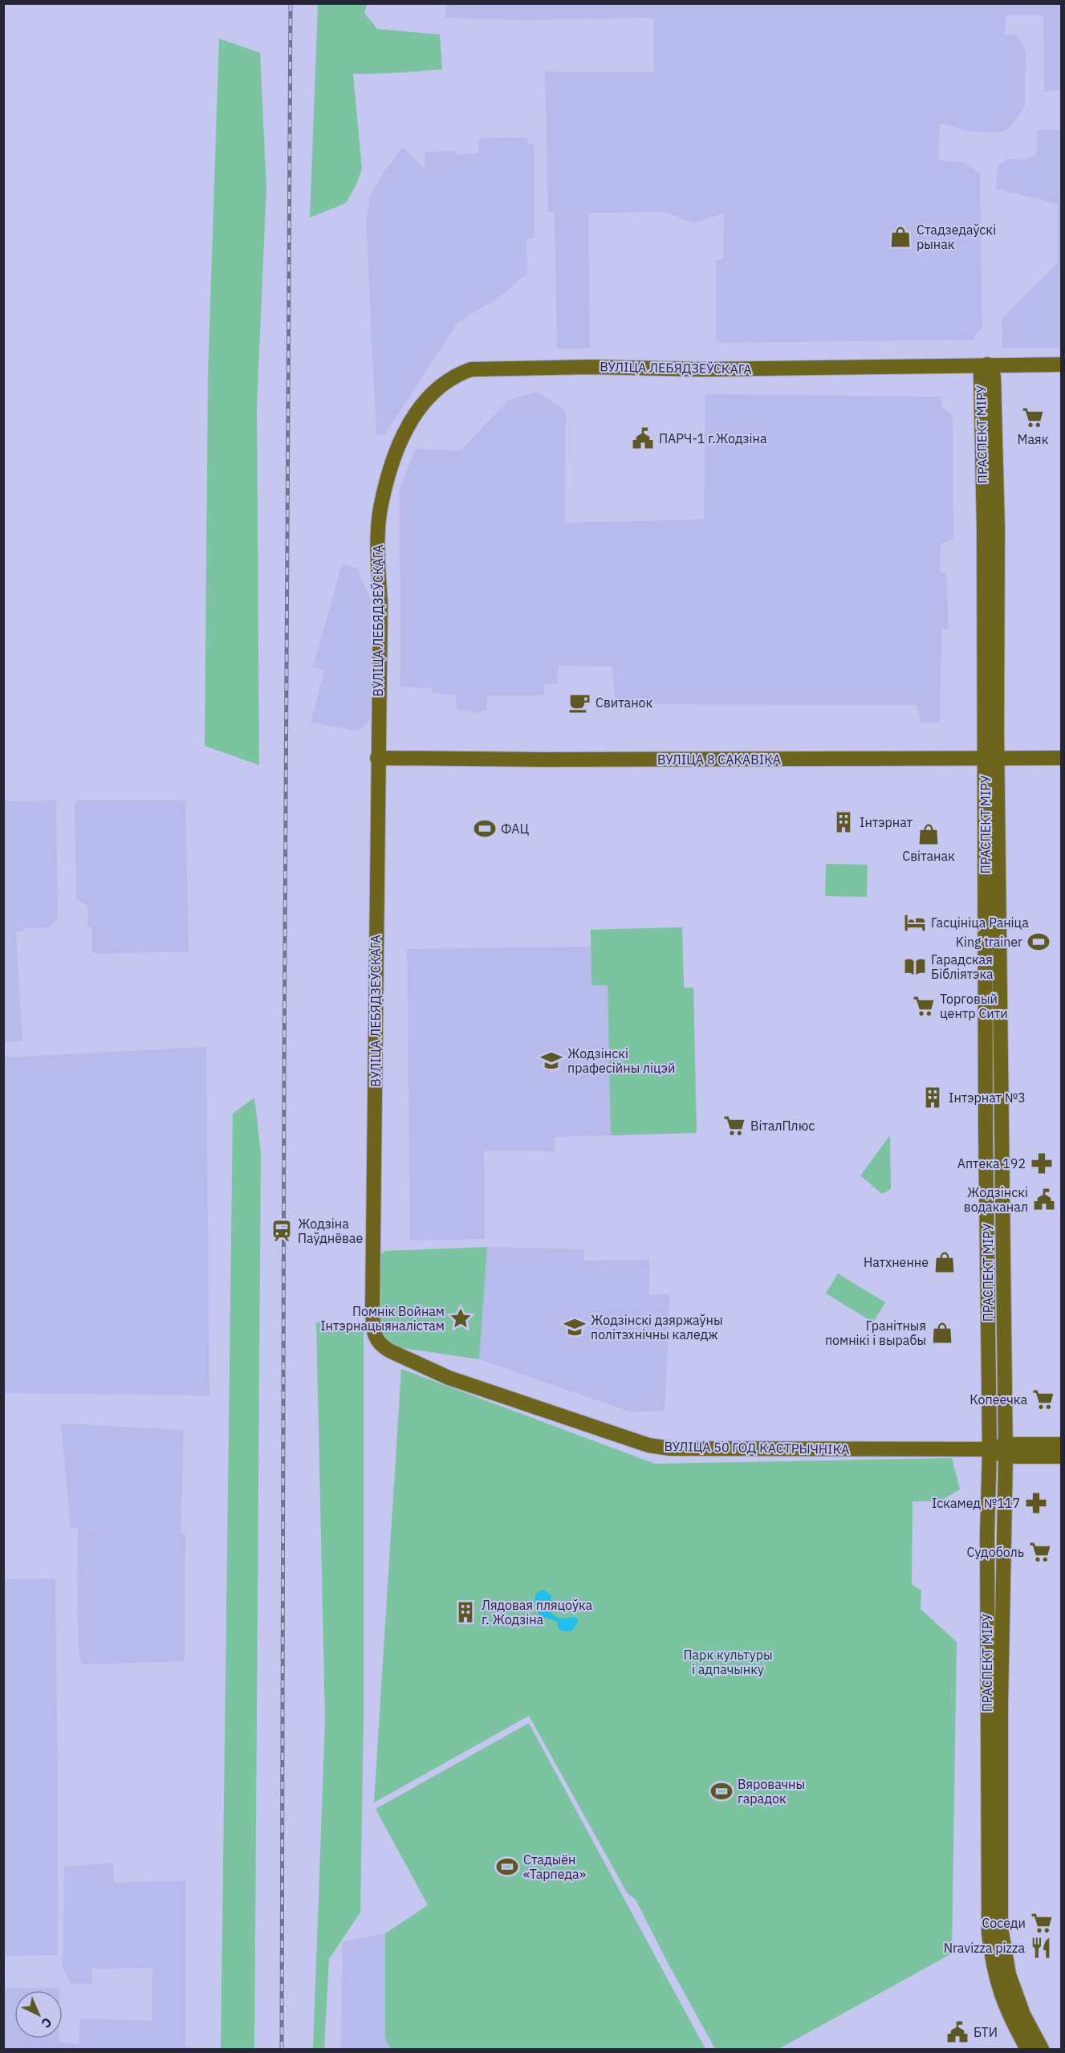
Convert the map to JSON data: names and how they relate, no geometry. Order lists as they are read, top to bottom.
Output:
{
  "streets": {
    "main road": [
      "ВУЛІЦА ЛЕБЯДЗЕЎСКАГА",
      "ПРАСПЕКТ МІРУ",
      "ВУЛІЦА 8 САКАВІКА",
      "ВУЛІЦА 50 ГОД КАСТРЫЧНІКА"
    ]
  },
  "crossings": [
    ["ВУЛІЦА ЛЕБЯДЗЕЎСКАГА", "ПРАСПЕКТ МІРУ"],
    ["ВУЛІЦА ЛЕБЯДЗЕЎСКАГА", "ВУЛІЦА 8 САКАВІКА"],
    ["ВУЛІЦА ЛЕБЯДЗЕЎСКАГА", "ВУЛІЦА 50 ГОД КАСТРЫЧНІКА"],
    ["ПРАСПЕКТ МІРУ", "ВУЛІЦА 8 САКАВІКА"],
    ["ПРАСПЕКТ МІРУ", "ВУЛІЦА 50 ГОД КАСТРЫЧНІКА"]
  ],
  "parks": ["Парк культуры і адпачынку"],
  "places": {
    "shop": [
      "Стадзедаўскі рынак",
      "Світанак",
      "Натхненне",
      "Гранітныя помнікі і вырабы"
    ],
    "supermarket": [
      "Маяк",
      "Торговый центр Сити",
      "ВіталПлюс",
      "Копеечка",
      "Судоболь",
      "Соседи"
    ],
    "public building": ["ПАРЧ-1 г.Жодзіна", "Жодзінскі водаканал", "БТИ"],
    "cafe": ["Свитанок"],
    "building": ["Інтэрнат", "Інтэрнат №3", "Лядовая пляцоўка г. Жодзіна"],
    "sports": [
      "ФАЦ",
      "King trainer",
      "Вяровачны гарадок",
      "Стадыён «Тарпеда»"
    ],
    "hotel": ["Гасцініца Раніца"],
    "library": ["Гарадская Бібліятэка"],
    "school or university": ["Жодзінскі прафесійны ліцэй", "Жодзінскі дзяржаўны політэхнічны каледж"],
    "pharmacy": ["Аптека 192", "Іскамед №117"],
    "station": ["Жодзіна Паўднёвае"],
    "place": ["Помнік Войнам Інтэрнацыяналістам"],
    "restaurant": ["Nravizza pizza"]
  },
  "north": "bottom right"
}
